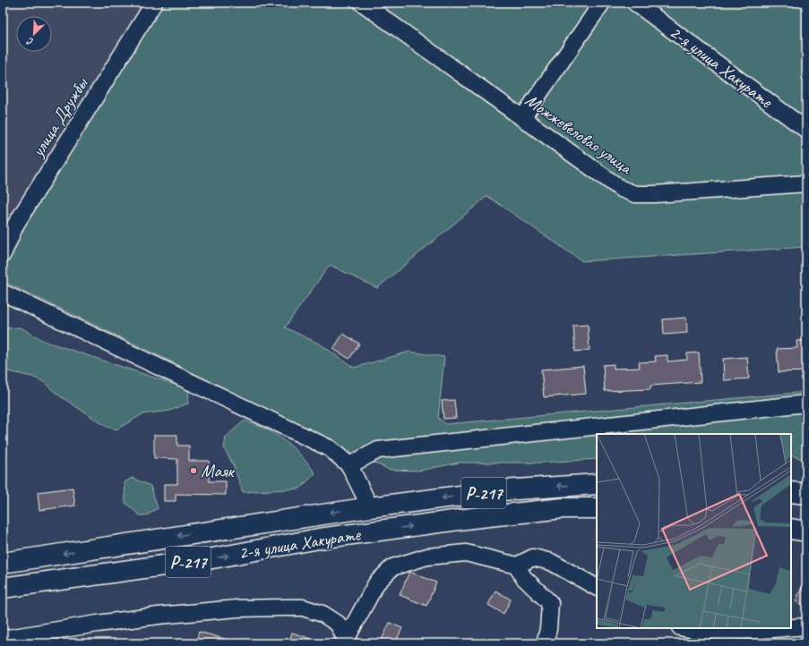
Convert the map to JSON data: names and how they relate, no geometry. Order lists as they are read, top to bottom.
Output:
{
  "streets": {
    "main road": ["2-я улица Хакурате", "Р-217"],
    "street": ["улица Дружбы", "Можжевеловая улица"]
  },
  "places": ["Маяк"],
  "north": "bottom left"
}
